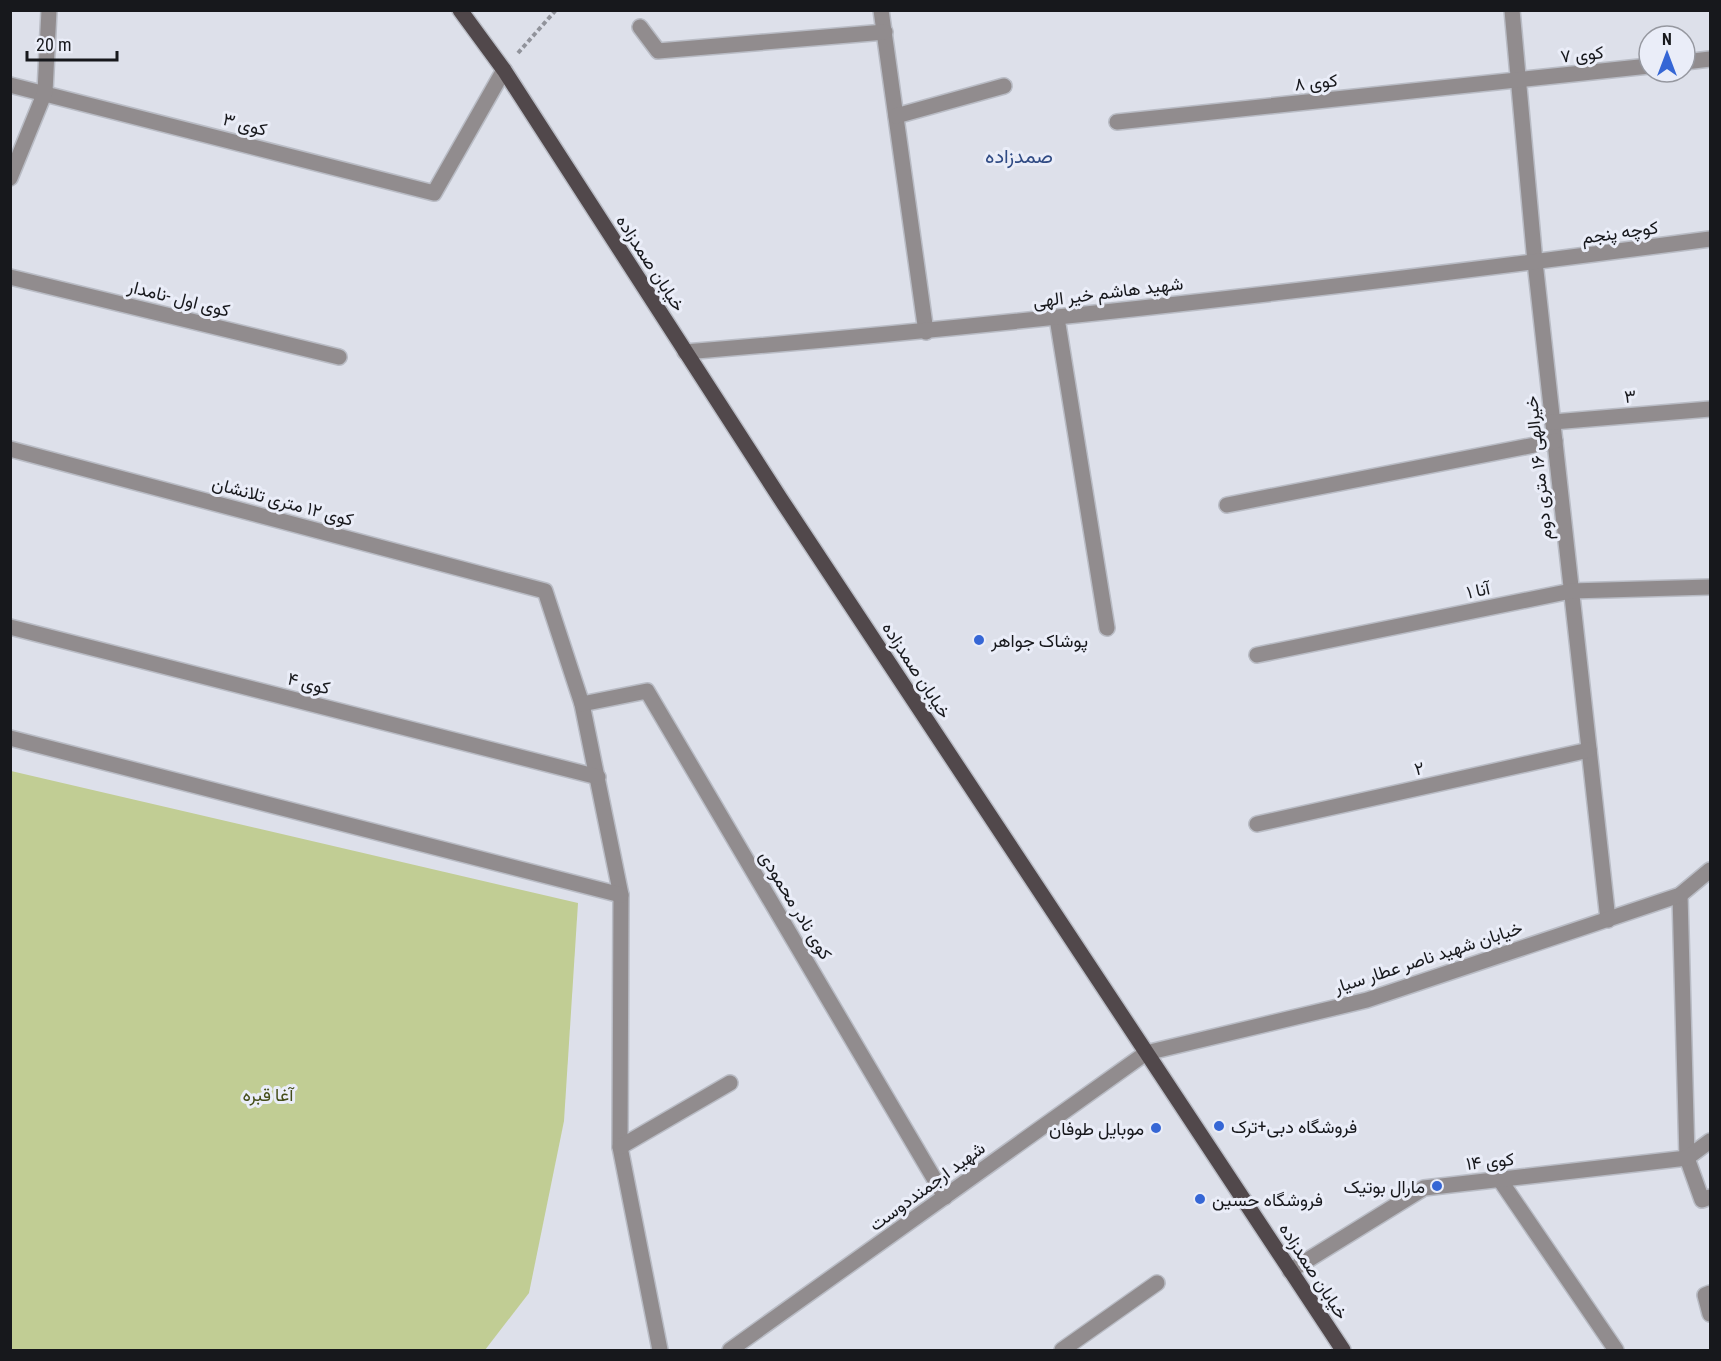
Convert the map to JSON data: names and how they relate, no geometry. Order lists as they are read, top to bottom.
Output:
{
  "streets": {
    "main road": ["خیابان صمدزاده"],
    "street": [
      "کوی ۷",
      "کوی ۸",
      "کوی ۳",
      "کوچه پنجم",
      "شهید هاشم خیر الهی",
      "کوی اول -نامدار",
      "۳",
      "خیرالهی ۱۶ متری دوم",
      "کوی ۱۲ متری تلانشان",
      "آنا ۱",
      "کوی ۴",
      "۲",
      "کوی نادر محمودی",
      "خیابان شهید ناصر عطار سیار",
      "کوی ۱۴",
      "شهید ارجمنددوست"
    ]
  },
  "crossings": [
    ["کوی ۷", "کوی ۸"],
    ["کوی ۷", "خیرالهی ۱۶ متری دوم"],
    ["کوی ۸", "خیرالهی ۱۶ متری دوم"],
    ["کوی ۳", "خیابان صمدزاده"],
    ["کوچه پنجم", "شهید هاشم خیر الهی"],
    ["کوچه پنجم", "خیرالهی ۱۶ متری دوم"],
    ["خیابان صمدزاده", "شهید هاشم خیر الهی"],
    ["خیابان صمدزاده", "خیابان شهید ناصر عطار سیار"],
    ["خیابان صمدزاده", "کوی ۱۴"],
    ["خیابان صمدزاده", "شهید ارجمنددوست"],
    ["شهید هاشم خیر الهی", "خیرالهی ۱۶ متری دوم"],
    ["۳", "خیرالهی ۱۶ متری دوم"],
    ["خیرالهی ۱۶ متری دوم", "آنا ۱"],
    ["خیرالهی ۱۶ متری دوم", "۲"],
    ["خیرالهی ۱۶ متری دوم", "خیابان شهید ناصر عطار سیار"],
    ["کوی ۱۲ متری تلانشان", "کوی نادر محمودی"],
    ["کوی نادر محمودی", "شهید ارجمنددوست"],
    ["خیابان شهید ناصر عطار سیار", "شهید ارجمنددوست"]
  ],
  "districts": ["صمدزاده"],
  "parks": ["آغا قبره"],
  "places": [
    "پوشاک جواهر",
    "فروشگاه دبی+ترک",
    "موبایل طوفان",
    "مارال بوتیک",
    "فروشگاه حسین"
  ],
  "scale_bar": "20 m",
  "north": "top"
}
